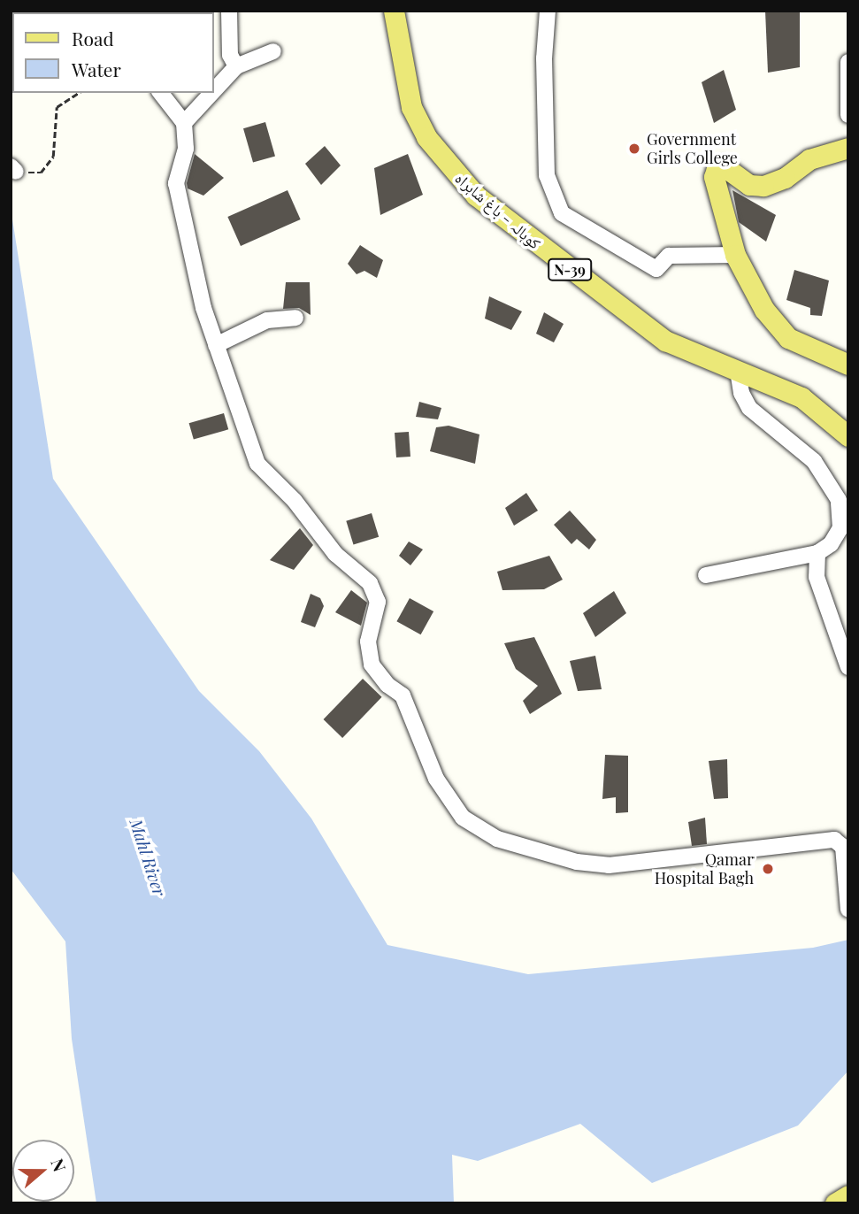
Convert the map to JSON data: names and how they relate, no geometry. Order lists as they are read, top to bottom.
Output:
{
  "streets": {
    "main road": ["کوہالہ - باغ شاہراہ", "N-39"]
  },
  "water": ["Mahl River"],
  "places": ["Government Girls College", "Qamar Hospital Bagh"],
  "legend": ["Road", "Water"],
  "north": "right"
}
